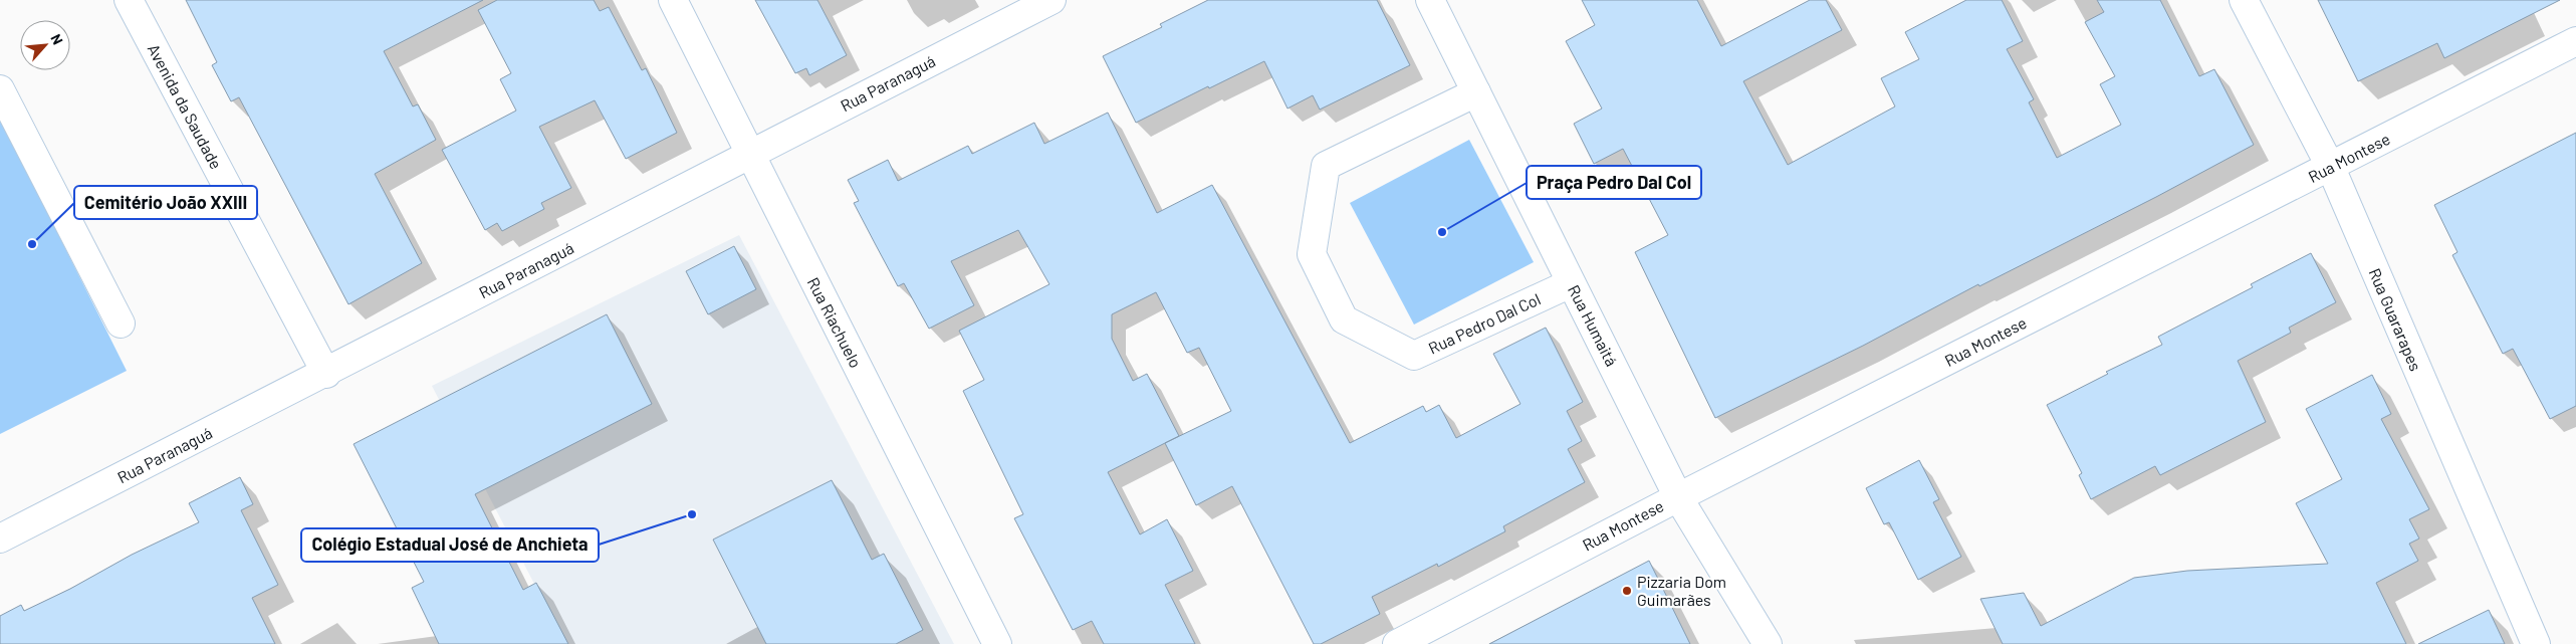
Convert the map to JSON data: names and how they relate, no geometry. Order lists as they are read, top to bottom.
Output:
{
  "streets": {
    "street": [
      "Rua Paranaguá",
      "Avenida da Saudade",
      "Rua Montese",
      "Rua Guararapes",
      "Rua Riachuelo",
      "Rua Pedro Dal Col",
      "Rua Humaitá"
    ]
  },
  "crossings": [
    ["Rua Paranaguá", "Avenida da Saudade"],
    ["Rua Paranaguá", "Rua Riachuelo"],
    ["Rua Montese", "Rua Guararapes"],
    ["Rua Montese", "Rua Humaitá"],
    ["Rua Pedro Dal Col", "Rua Humaitá"]
  ],
  "places": [
    "Praça Pedro Dal Col",
    "Cemitério João XXIII",
    "Colégio Estadual José de Anchieta",
    "Pizzaria Dom Guimarães"
  ],
  "north": "top right"
}
